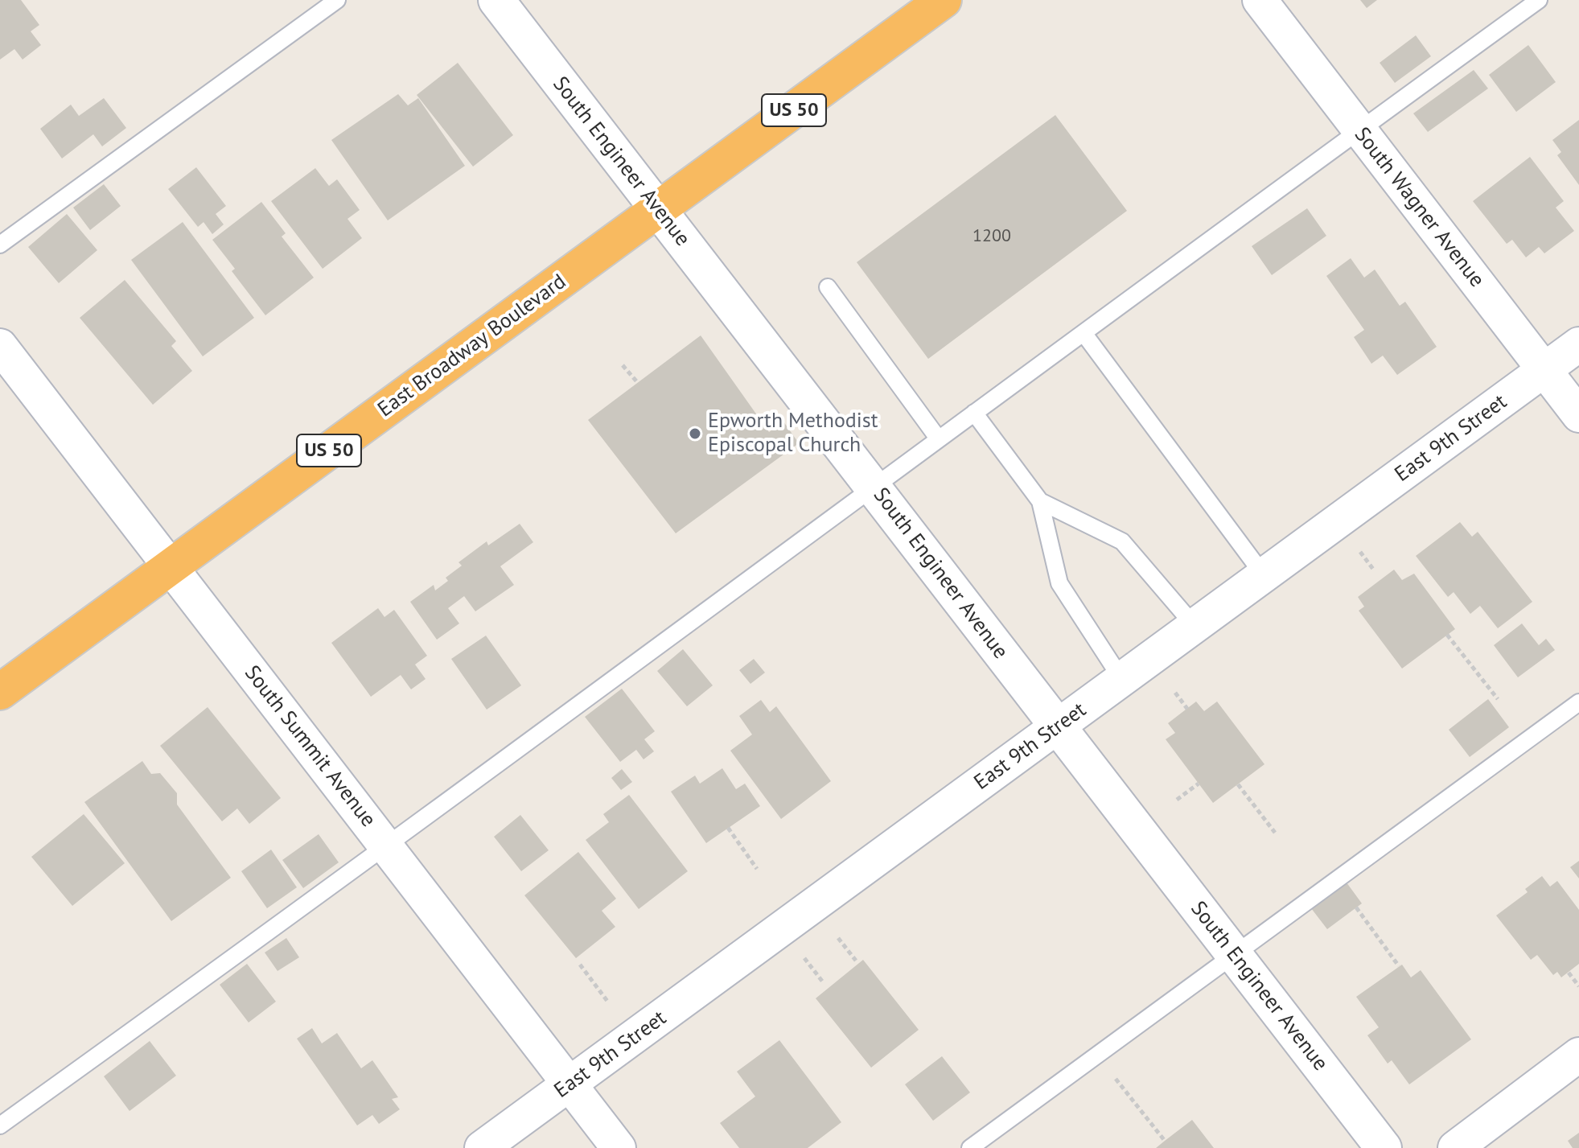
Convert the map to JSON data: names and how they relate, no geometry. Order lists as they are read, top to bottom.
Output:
{
  "streets": {
    "highway": ["US 50", "East Broadway Boulevard"],
    "street": [
      "South Engineer Avenue",
      "South Wagner Avenue",
      "East 9th Street",
      "South Summit Avenue"
    ]
  },
  "crossings": [
    ["South Engineer Avenue", "East Broadway Boulevard"],
    ["South Engineer Avenue", "East 9th Street"],
    ["South Wagner Avenue", "East 9th Street"],
    ["East Broadway Boulevard", "South Summit Avenue"],
    ["East 9th Street", "South Summit Avenue"]
  ],
  "places": ["Epworth Methodist Episcopal Church"],
  "house_numbers": ["1200"]
}
